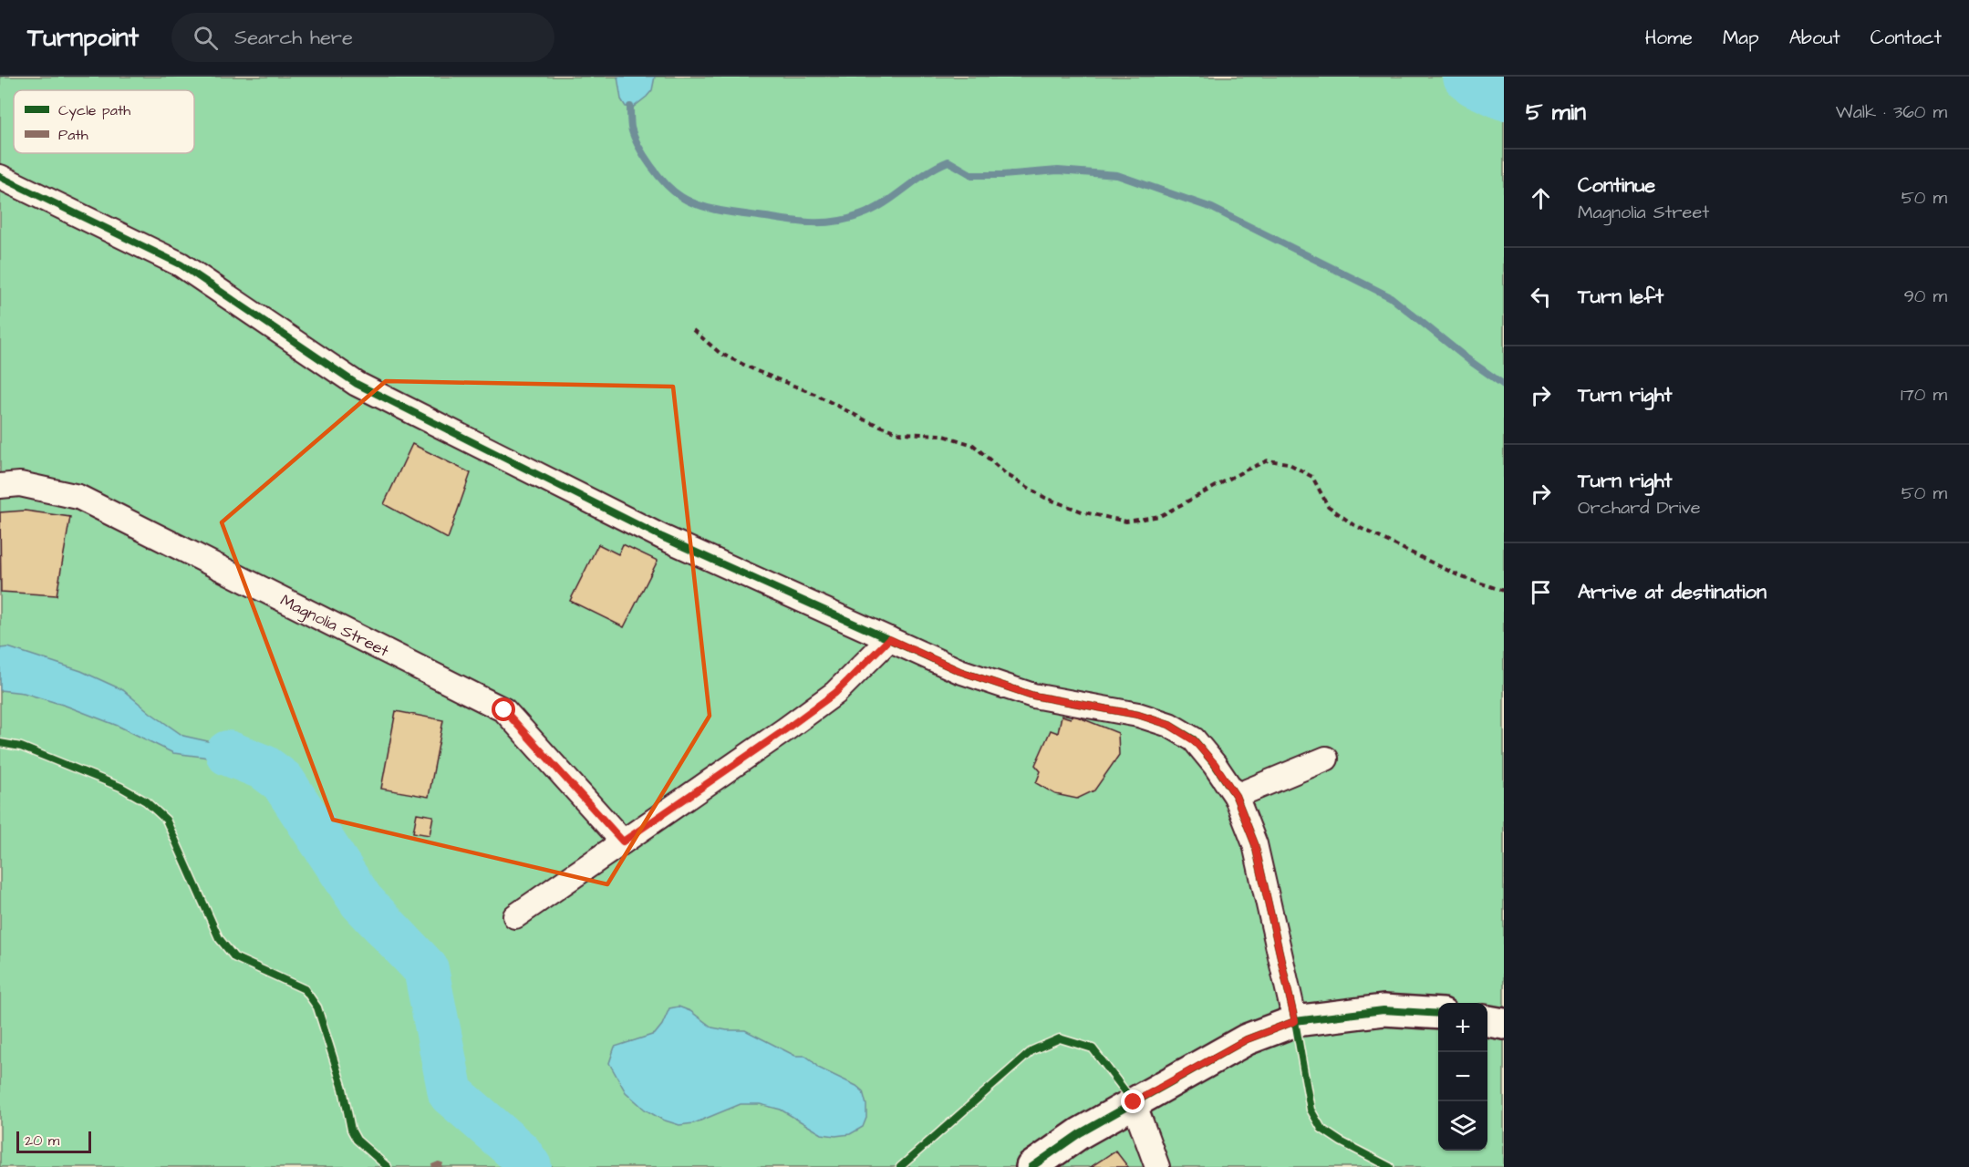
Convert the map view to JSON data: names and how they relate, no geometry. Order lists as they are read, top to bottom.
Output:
{
  "streets": {
    "street": ["Magnolia Street"]
  },
  "legend": ["Cycle path", "Path"],
  "scale_bar": "20 m",
  "page": {
    "header": "Turnpoint",
    "search": "Search here",
    "nav": [
      "Home",
      "Map",
      "About",
      "Contact"
    ],
    "heading": ["5 min", "Walk · 360 m"],
    "list": [
      ["Continue", "Magnolia Street", "50 m"],
      ["Turn left", "90 m"],
      ["Turn right", "170 m"],
      ["Turn right", "Orchard Drive", "50 m"],
      "Arrive at destination"
    ],
    "map_buttons": ["+", "−"],
    "scale": "20 m"
  }
}
